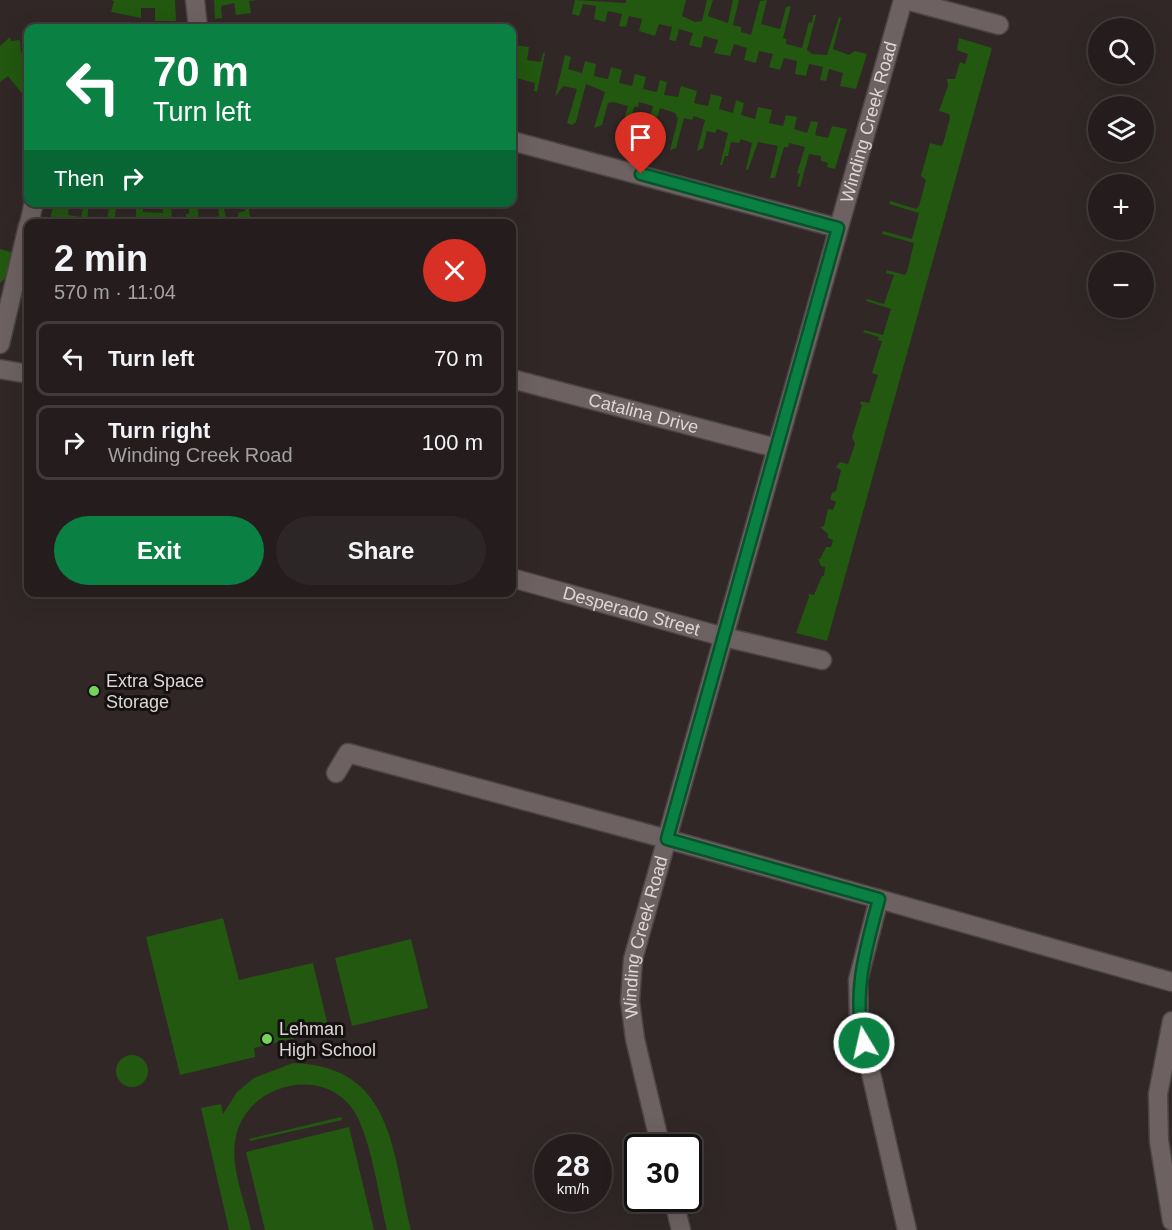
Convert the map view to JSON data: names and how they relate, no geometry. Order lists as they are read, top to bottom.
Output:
{
  "streets": {
    "street": ["Winding Creek Road", "Catalina Drive", "Desperado Street"]
  },
  "crossings": [
    ["Winding Creek Road", "Catalina Drive"],
    ["Winding Creek Road", "Desperado Street"]
  ],
  "places": ["Extra Space Storage", "Lehman High School"],
  "page": {
    "map_buttons": ["+", "−"],
    "turn": ["70 m", "Turn left"],
    "then": "Then",
    "heading": ["2 min", "570 m · 11:04"],
    "list": [
      {
        "name": "Turn left",
        "value": "70 m"
      },
      {
        "name": "Turn right",
        "note": "Winding Creek Road",
        "value": "100 m"
      }
    ],
    "buttons": ["Exit", "Share"],
    "speed": "28 km/h",
    "limit": "30"
  }
}
